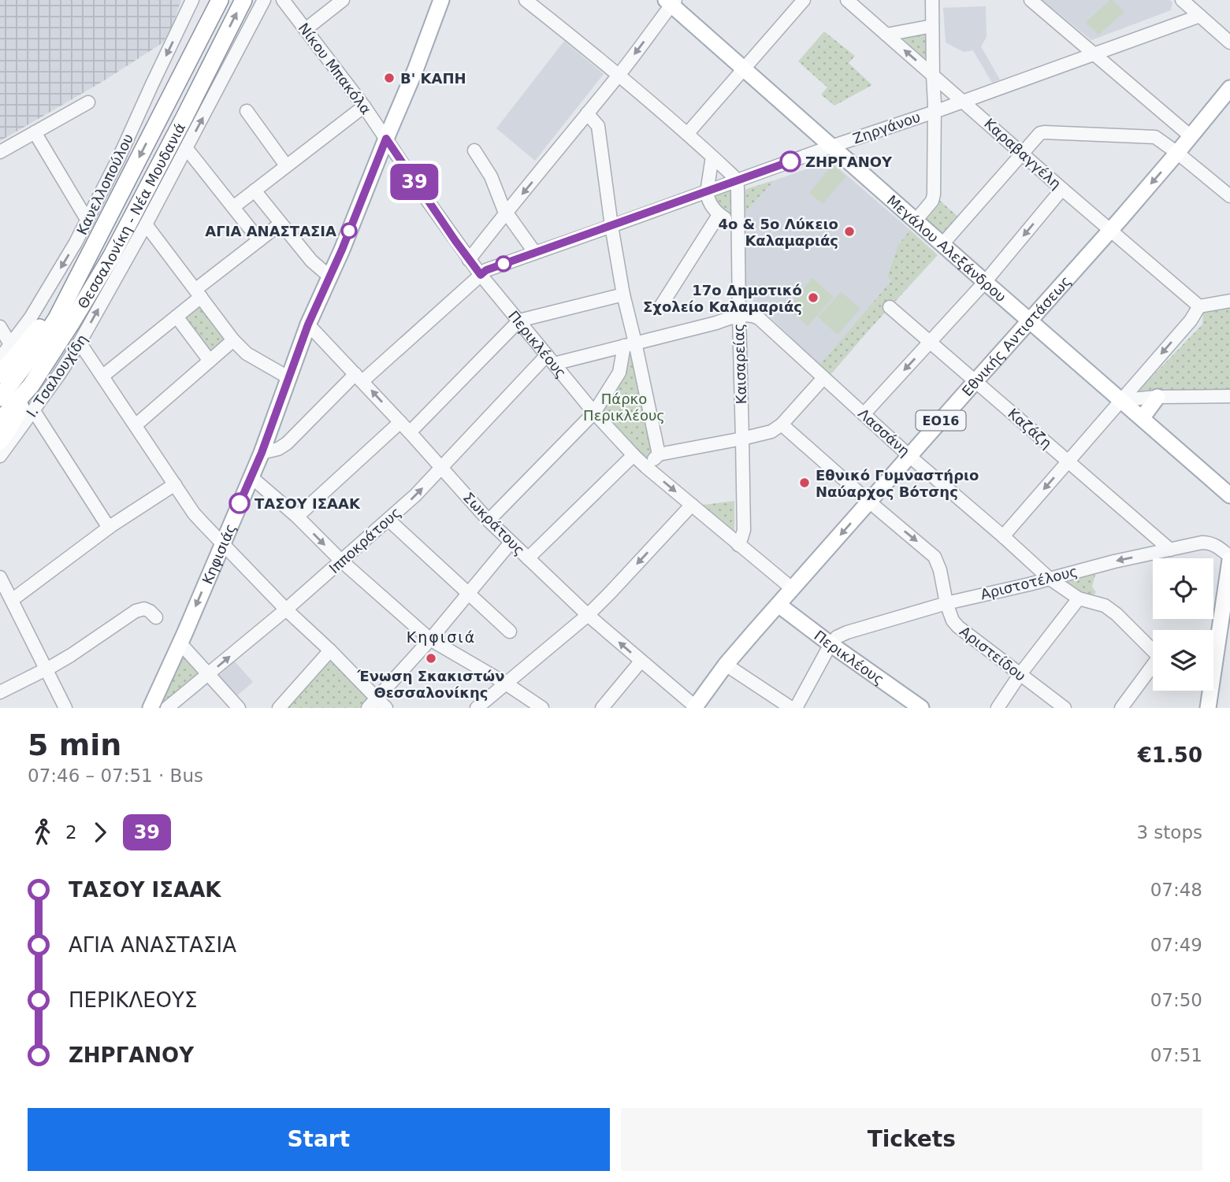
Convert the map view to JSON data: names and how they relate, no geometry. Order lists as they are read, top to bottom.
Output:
{
  "streets": {
    "highway": ["Θεσσαλονίκη - Νέα Μουδανιά"],
    "main road": [
      "Μεγάλου Αλεξάνδρου",
      "Εθνικής Αντιστάσεως",
      "Περικλέους",
      "ΕΟ16",
      "Κηφισιάς"
    ],
    "street": [
      "Νίκου Μπακόλα",
      "Ζηργάνου",
      "Καραβαγγέλη",
      "Κανελλοπούλου",
      "Καισαρείας",
      "Ι. Τσαλουχίδη",
      "Καζάζη",
      "Λασσάνη",
      "Σωκράτους",
      "Ιπποκράτους",
      "Αριστοτέλους",
      "Αριστείδου"
    ]
  },
  "crossings": [
    ["Νίκου Μπακόλα", "Περικλέους"],
    ["Νίκου Μπακόλα", "Κηφισιάς"],
    ["Ζηργάνου", "Καραβαγγέλη"],
    ["Ζηργάνου", "Μεγάλου Αλεξάνδρου"],
    ["Ζηργάνου", "Περικλέους"],
    ["Ζηργάνου", "Καισαρείας"],
    ["Ζηργάνου", "Σωκράτους"],
    ["Ζηργάνου", "Κηφισιάς"],
    ["Καραβαγγέλη", "Εθνικής Αντιστάσεως"],
    ["Μεγάλου Αλεξάνδρου", "Εθνικής Αντιστάσεως"],
    ["Εθνικής Αντιστάσεως", "Περικλέους"],
    ["Εθνικής Αντιστάσεως", "Καζάζη"],
    ["Εθνικής Αντιστάσεως", "Λασσάνη"],
    ["Εθνικής Αντιστάσεως", "Σωκράτους"],
    ["Εθνικής Αντιστάσεως", "Αριστείδου"],
    ["Περικλέους", "Καισαρείας"],
    ["Περικλέους", "Ιπποκράτους"],
    ["Περικλέους", "Κηφισιάς"],
    ["Περικλέους", "Αριστοτέλους"],
    ["Καισαρείας", "Λασσάνη"],
    ["Καζάζη", "Αριστοτέλους"],
    ["Λασσάνη", "Αριστοτέλους"],
    ["Σωκράτους", "Ιπποκράτους"],
    ["Σωκράτους", "Κηφισιάς"],
    ["Αριστοτέλους", "Αριστείδου"]
  ],
  "one_way": ["Κανελλοπούλου"],
  "districts": ["Κηφισιά"],
  "parks": ["Πάρκο Περικλέους"],
  "places": [
    "Β' ΚΑΠΗ",
    "ΖΗΡΓΑΝΟΥ",
    "ΑΓΙΑ ΑΝΑΣΤΑΣΙΑ",
    "4ο & 5ο Λύκειο Καλαμαριάς",
    "17ο Δημοτικό Σχολείο Καλαμαριάς",
    "Εθνικό Γυμναστήριο Ναύαρχος Βότσης",
    "ΤΑΣΟΥ ΙΣΑΑΚ",
    "Ένωση Σκακιστών Θεσσαλονίκης"
  ],
  "lines": ["bus line 39"],
  "page": {
    "on_map": "39",
    "heading": ["5 min", "07:46 – 07:51 · Bus", "€1.50"],
    "legs": ["2", "39", "3 stops"],
    "list": [
      {
        "name": "ΤΑΣΟΥ ΙΣΑΑΚ",
        "value": "07:48"
      },
      {
        "name": "ΑΓΙΑ ΑΝΑΣΤΑΣΙΑ",
        "value": "07:49"
      },
      {
        "name": "ΠΕΡΙΚΛΕΟΥΣ",
        "value": "07:50"
      },
      {
        "name": "ΖΗΡΓΑΝΟΥ",
        "value": "07:51"
      }
    ],
    "buttons": ["Start", "Tickets"]
  }
}
